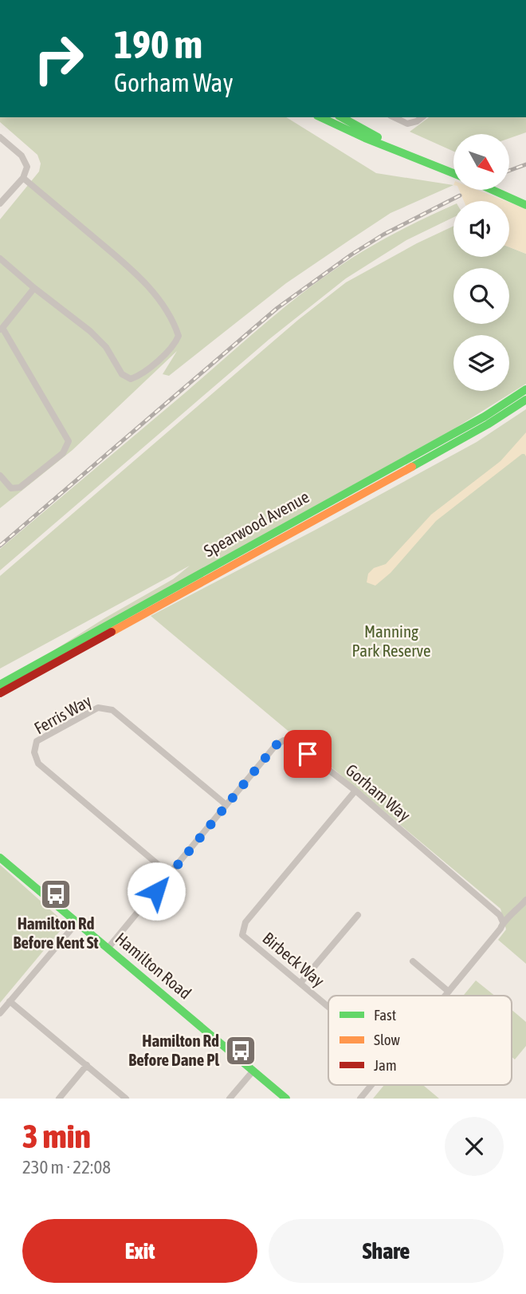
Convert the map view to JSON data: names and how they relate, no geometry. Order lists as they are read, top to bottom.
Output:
{
  "streets": {
    "main road": ["Spearwood Avenue", "Hamilton Road"],
    "street": ["Ferris Way", "Gorham Way", "Birbeck Way"]
  },
  "crossings": [
    ["Ferris Way", "Gorham Way"],
    ["Gorham Way", "Birbeck Way"],
    ["Gorham Way", "Hamilton Road"]
  ],
  "parks": ["Manning Park Reserve"],
  "places": {
    "bus stop": ["Hamilton Rd Before Kent St", "Hamilton Rd Before Dane Pl"]
  },
  "legend": ["Fast", "Slow", "Jam"],
  "north": "bottom right",
  "page": {
    "turn": ["190 m", "Gorham Way"],
    "heading": ["3 min", "230 m · 22:08"],
    "buttons": ["Exit", "Share"]
  }
}
